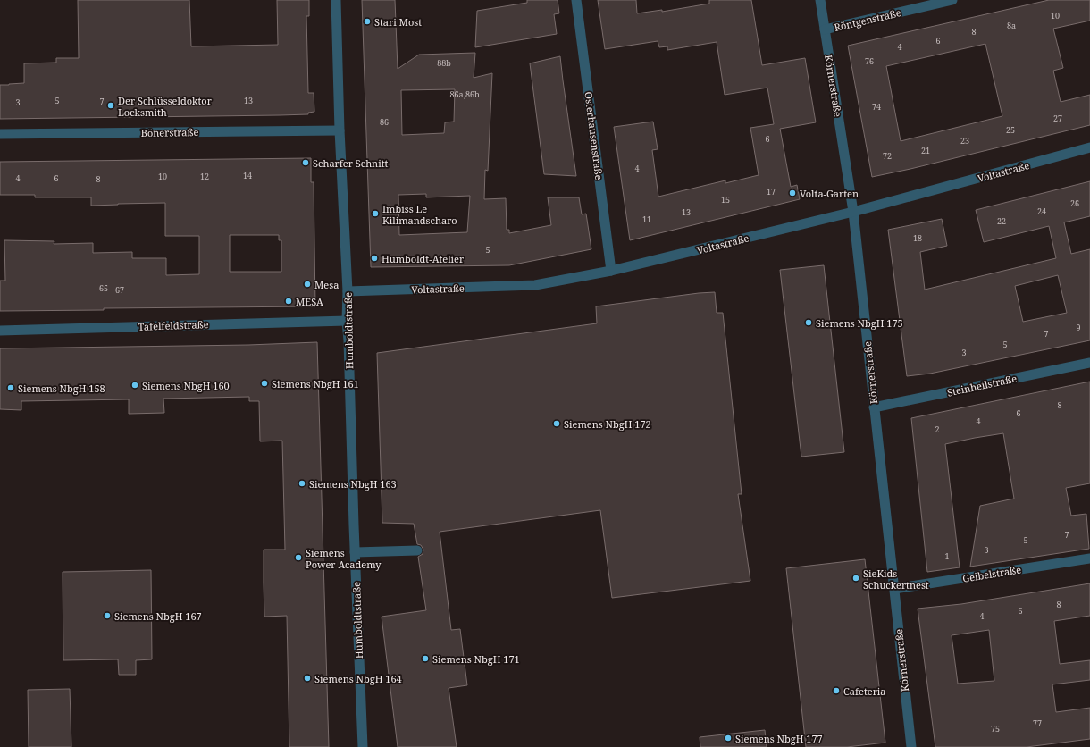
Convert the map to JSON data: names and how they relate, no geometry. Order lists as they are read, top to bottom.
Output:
{
  "streets": {
    "street": [
      "Röntgenstraße",
      "Körnerstraße",
      "Bönerstraße",
      "Osterhausenstraße",
      "Voltastraße",
      "Tafelfeldstraße",
      "Humboldtstraße",
      "Steinheilstraße",
      "Geibelstraße"
    ]
  },
  "crossings": [
    ["Röntgenstraße", "Körnerstraße"],
    ["Körnerstraße", "Voltastraße"],
    ["Körnerstraße", "Steinheilstraße"],
    ["Körnerstraße", "Geibelstraße"],
    ["Bönerstraße", "Humboldtstraße"],
    ["Osterhausenstraße", "Voltastraße"],
    ["Voltastraße", "Humboldtstraße"],
    ["Tafelfeldstraße", "Humboldtstraße"]
  ],
  "places": [
    "Stari Most",
    "Der Schlüsseldoktor Locksmith",
    "Scharfer Schnitt",
    "Volta-Garten",
    "Imbiss Le Kilimandscharo",
    "Humboldt-Atelier",
    "Mesa",
    "MESA",
    "Siemens NbgH 175",
    "Siemens NbgH 161",
    "Siemens NbgH 160",
    "Siemens NbgH 158",
    "Siemens NbgH 172",
    "Siemens NbgH 163",
    "Siemens Power Academy",
    "SieKids Schuckertnest",
    "Siemens NbgH 167",
    "Siemens NbgH 171",
    "Siemens NbgH 164",
    "Cafeteria",
    "Siemens NbgH 177"
  ],
  "house_numbers": [
    "10",
    "8a",
    "8",
    "6",
    "4",
    "76",
    "88b",
    "86a,86b",
    "5",
    "13",
    "7",
    "3",
    "74",
    "27",
    "86",
    "25",
    "6",
    "23",
    "21",
    "72",
    "4",
    "14",
    "10",
    "12",
    "4",
    "6",
    "8",
    "17",
    "15",
    "26",
    "24",
    "13",
    "11",
    "22",
    "18",
    "5",
    "65",
    "67",
    "9",
    "7",
    "5",
    "3",
    "8",
    "6",
    "4",
    "2",
    "7",
    "5",
    "3",
    "1",
    "8",
    "6",
    "4",
    "77",
    "75"
  ]
}
